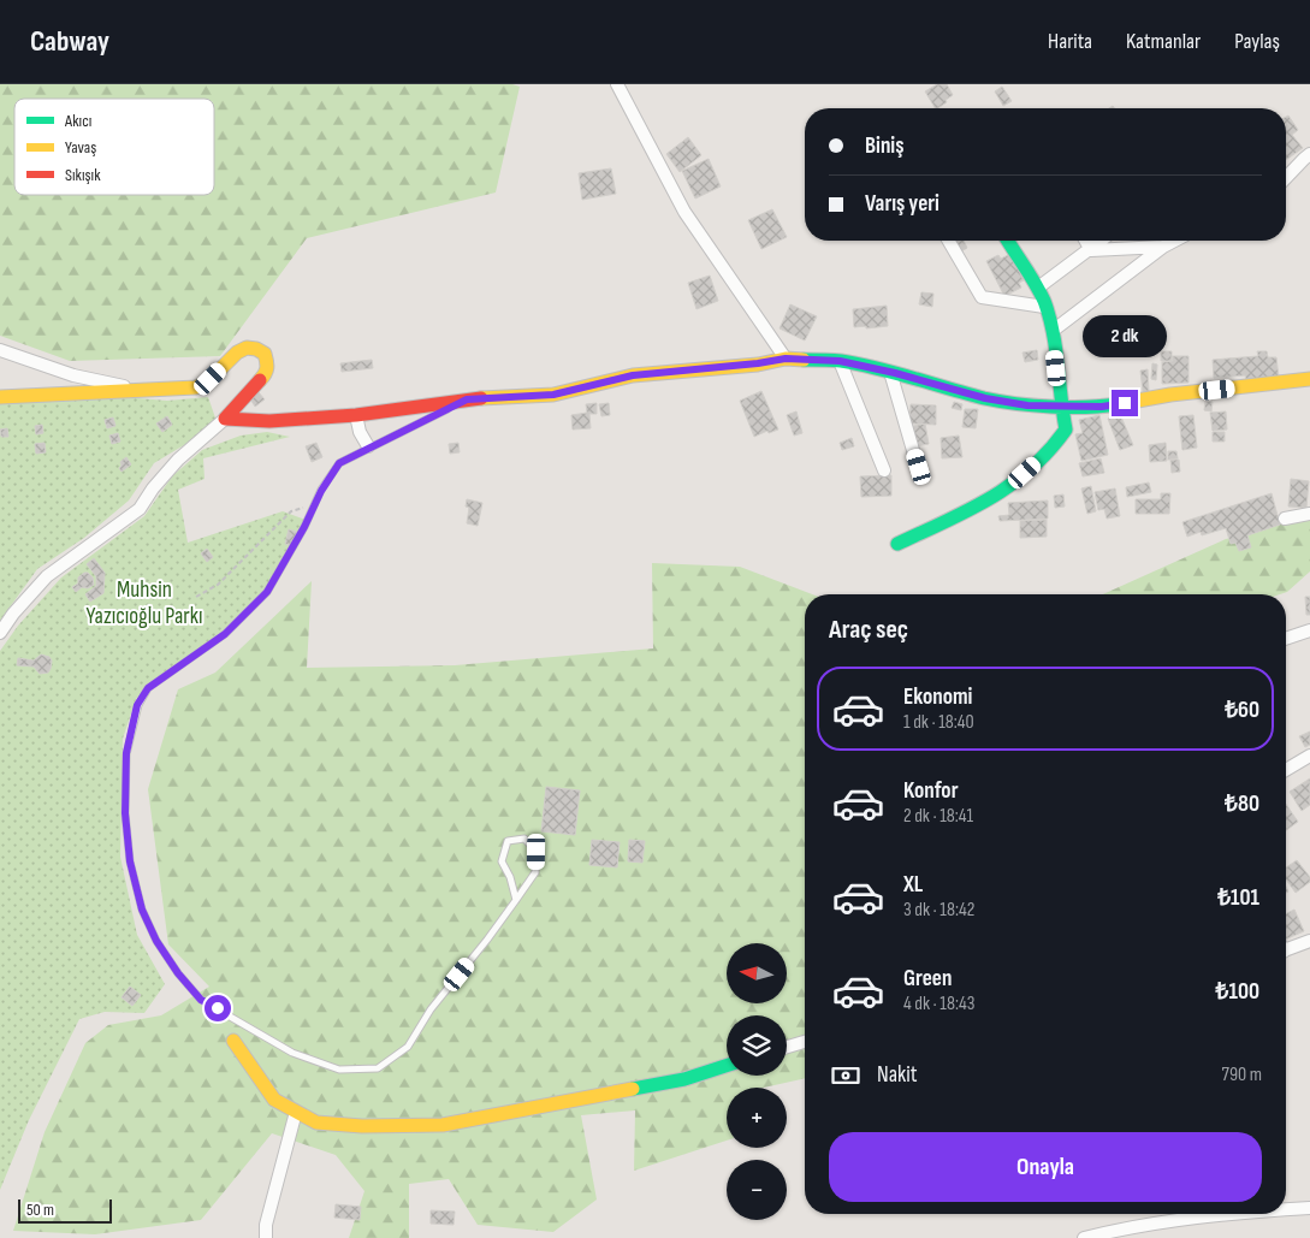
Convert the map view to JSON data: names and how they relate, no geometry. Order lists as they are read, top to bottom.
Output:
{
  "parks": ["Muhsin Yazıcıoğlu Parkı"],
  "legend": ["Akıcı", "Yavaş", "Sıkışık"],
  "scale_bar": "50 m",
  "north": "left",
  "page": {
    "header": "Cabway",
    "nav": ["Harita", "Katmanlar", "Paylaş"],
    "banner": ["Biniş", "Varış yeri"],
    "bubble": "2 dk",
    "heading": "Araç seç",
    "list": [
      {
        "name": "Ekonomi",
        "note": "1 dk · 18:40",
        "value": "₺60"
      },
      {
        "name": "Konfor",
        "note": "2 dk · 18:41",
        "value": "₺80"
      },
      {
        "name": "XL",
        "note": "3 dk · 18:42",
        "value": "₺101"
      },
      {
        "name": "Green",
        "note": "4 dk · 18:43",
        "value": "₺100"
      }
    ],
    "map_buttons": ["+", "−"],
    "pay": ["Nakit", "790 m"],
    "buttons": "Onayla",
    "scale": "50 m"
  }
}
